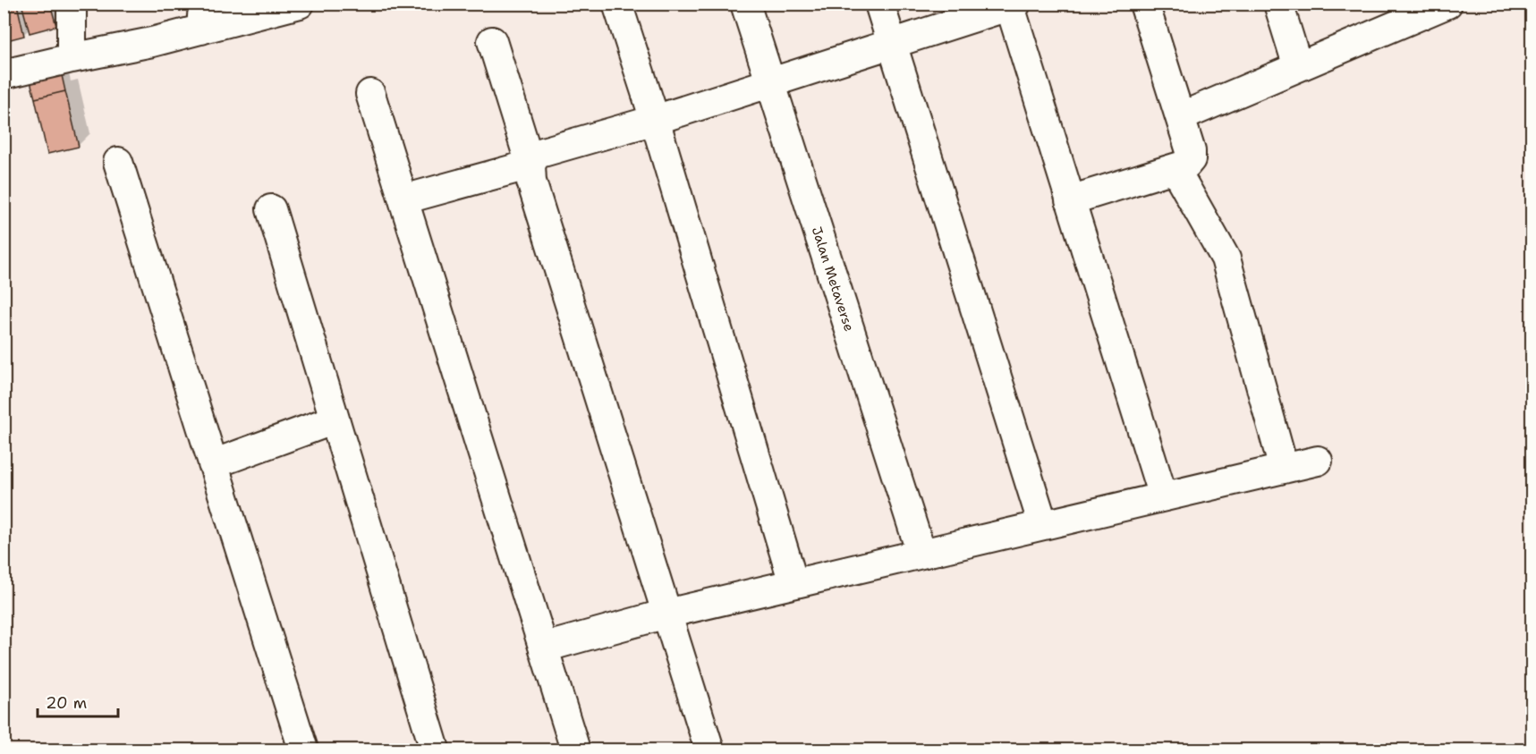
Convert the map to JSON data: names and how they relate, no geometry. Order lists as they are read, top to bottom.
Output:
{
  "streets": {
    "street": ["Jalan Metaverse"]
  },
  "scale_bar": "20 m"
}
